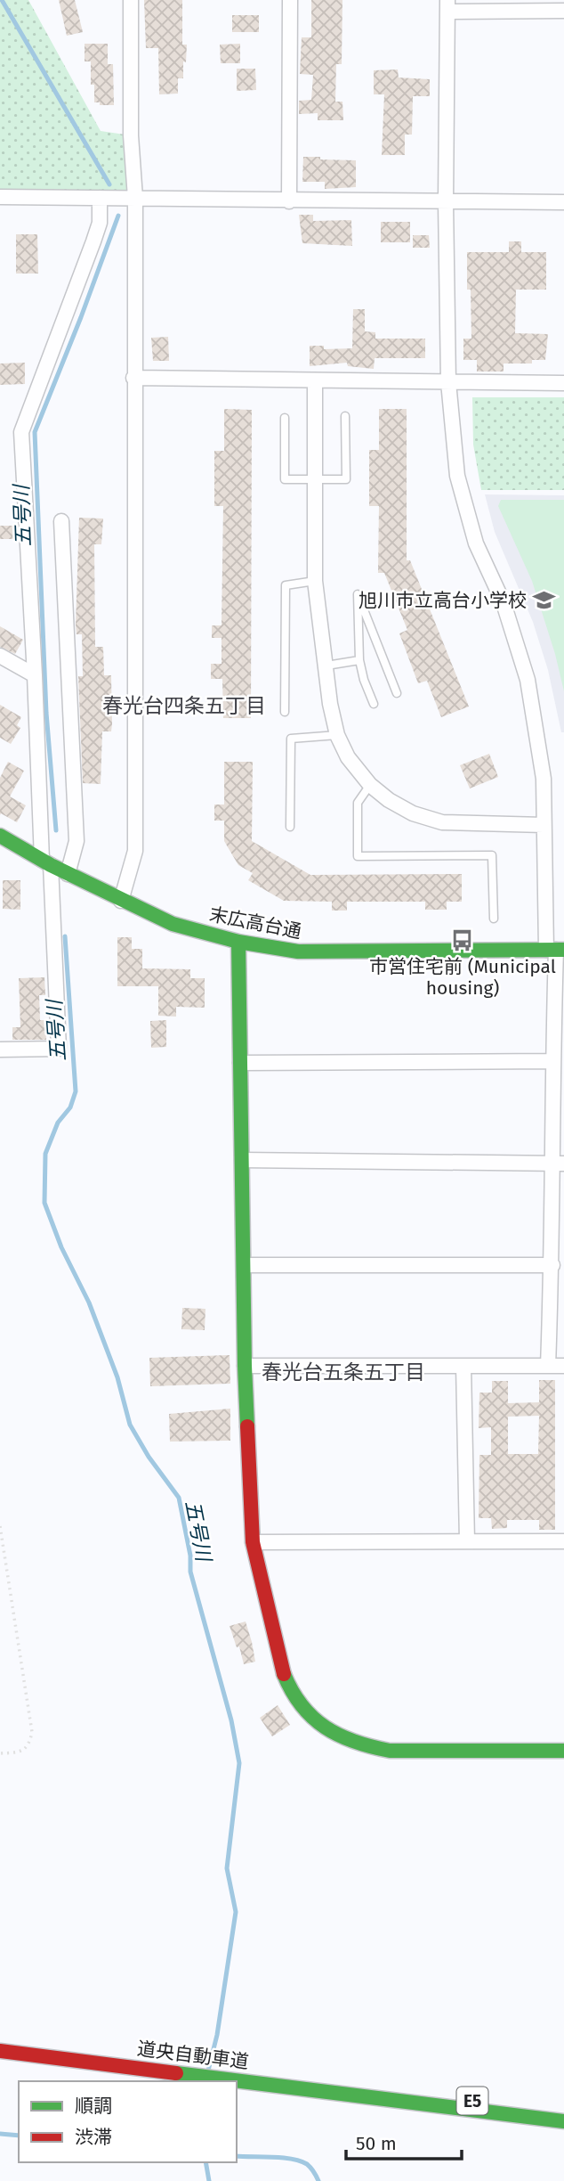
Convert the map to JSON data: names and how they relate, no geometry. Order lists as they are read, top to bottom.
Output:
{
  "streets": {
    "main road": ["末広高台通", "道央自動車道", "E5"]
  },
  "districts": ["春光台四条五丁目", "春光台五条五丁目"],
  "water": ["五号川"],
  "places": {
    "school or university": ["旭川市立高台小学校"],
    "bus stop": ["市営住宅前 (Municipal housing)"]
  },
  "legend": ["順調", "渋滞"],
  "scale_bar": "50 m"
}
